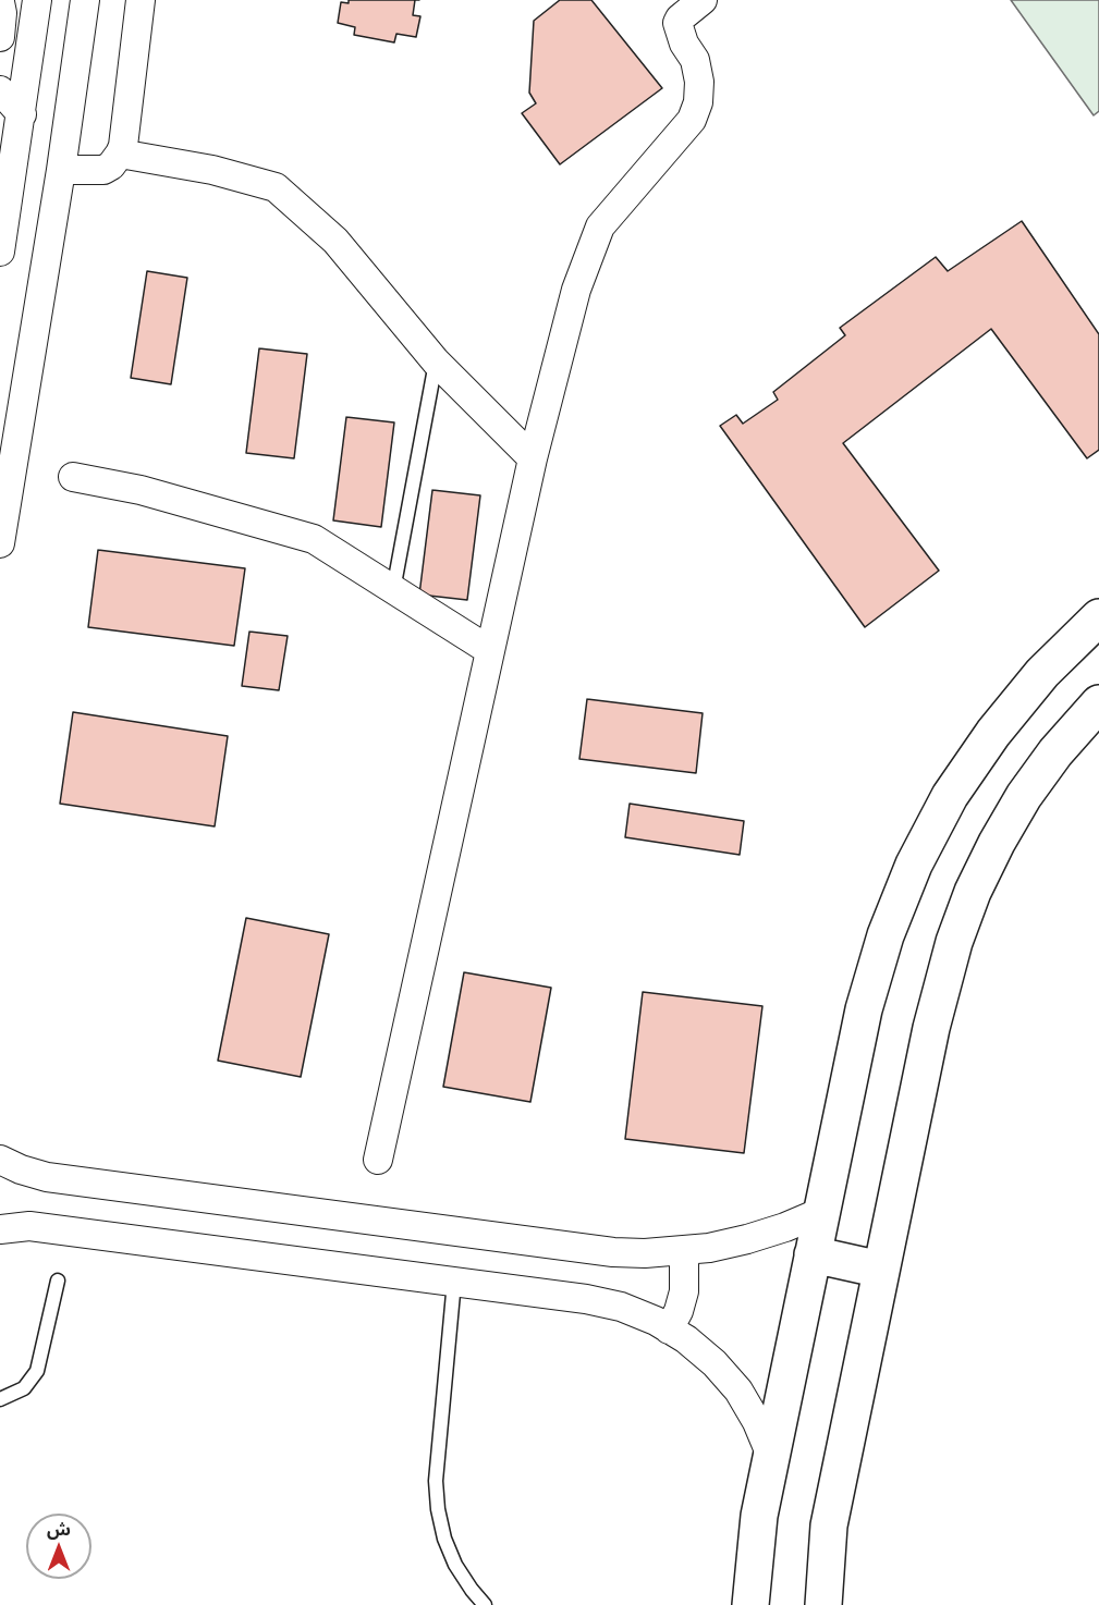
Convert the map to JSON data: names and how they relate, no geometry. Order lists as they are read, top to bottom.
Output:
{
  "north": "top"
}
